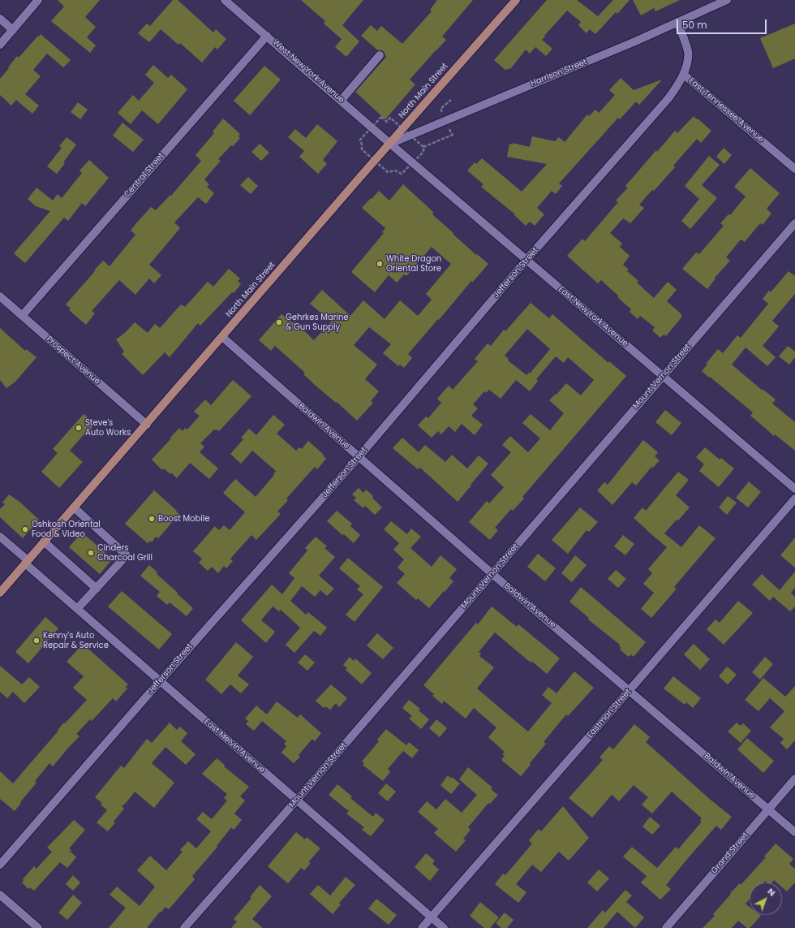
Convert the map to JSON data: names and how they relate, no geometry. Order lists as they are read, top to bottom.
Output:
{
  "streets": {
    "main road": ["North Main Street"],
    "street": [
      "West New York Avenue",
      "Harrison Street",
      "East Tennessee Avenue",
      "Central Street",
      "Jefferson Street",
      "East New York Avenue",
      "Prospect Avenue",
      "Mount Vernon Street",
      "Baldwin Avenue",
      "Eastman Street",
      "East Melvin Avenue",
      "Grand Street"
    ]
  },
  "crossings": [
    ["West New York Avenue", "Harrison Street"],
    ["West New York Avenue", "North Main Street"],
    ["West New York Avenue", "Central Street"],
    ["West New York Avenue", "East New York Avenue"],
    ["Harrison Street", "North Main Street"],
    ["Harrison Street", "East Tennessee Avenue"],
    ["Harrison Street", "East New York Avenue"],
    ["North Main Street", "East New York Avenue"],
    ["North Main Street", "Prospect Avenue"],
    ["North Main Street", "Baldwin Avenue"],
    ["North Main Street", "East Melvin Avenue"],
    ["East Tennessee Avenue", "Jefferson Street"],
    ["Central Street", "Prospect Avenue"],
    ["Jefferson Street", "East New York Avenue"],
    ["Jefferson Street", "Baldwin Avenue"],
    ["Jefferson Street", "East Melvin Avenue"],
    ["East New York Avenue", "Mount Vernon Street"],
    ["Mount Vernon Street", "Baldwin Avenue"],
    ["Mount Vernon Street", "East Melvin Avenue"],
    ["Baldwin Avenue", "Eastman Street"],
    ["Baldwin Avenue", "Grand Street"],
    ["Eastman Street", "East Melvin Avenue"]
  ],
  "places": [
    "White Dragon Oriental Store",
    "Gehrkes Marine & Gun Supply",
    "Steve's Auto Works",
    "Boost Mobile",
    "Oshkosh Oriental Food & Video",
    "Cinders Charcoal Grill",
    "Kenny's Auto Repair & Service"
  ],
  "scale_bar": "50 m",
  "north": "top right"
}
